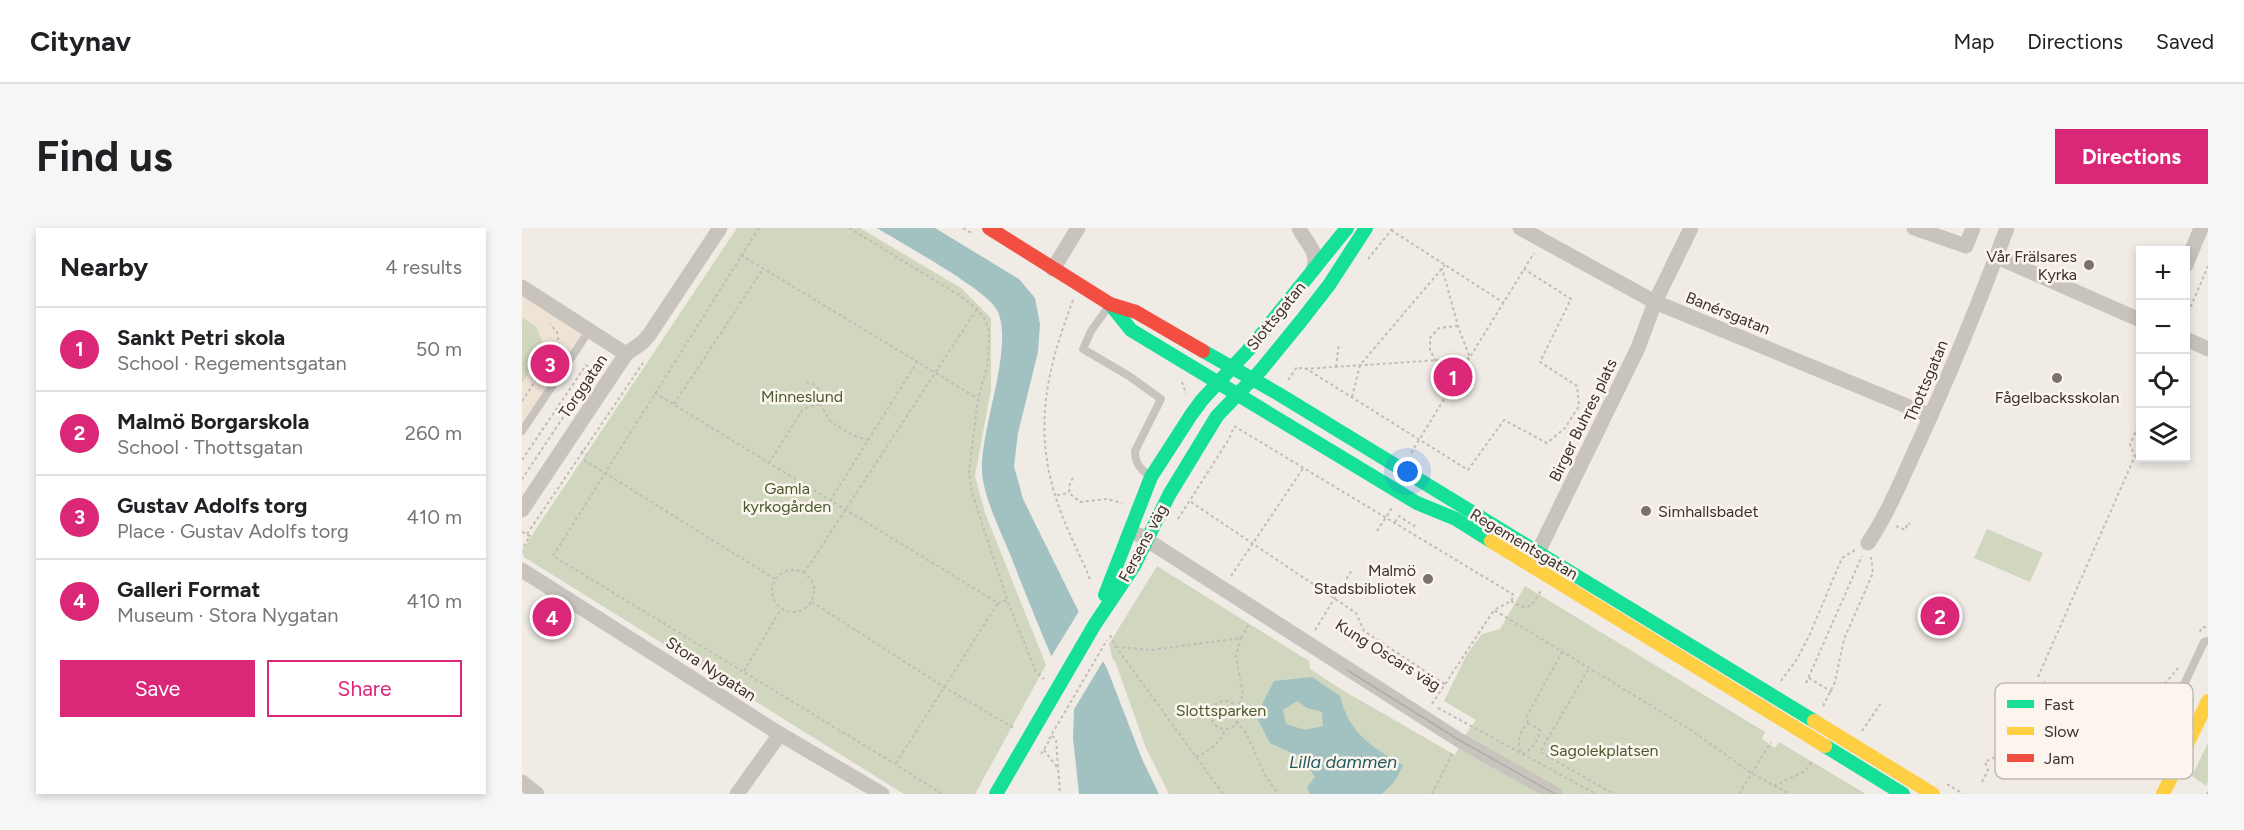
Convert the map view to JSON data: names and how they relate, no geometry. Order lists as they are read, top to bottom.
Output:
{
  "streets": {
    "main road": ["Slottsgatan", "Fersens väg", "Regementsgatan"],
    "street": [
      "Banérsgatan",
      "Thottsgatan",
      "Torggatan",
      "Birger Buhres plats",
      "Kung Oscars väg",
      "Stora Nygatan"
    ]
  },
  "crossings": [
    ["Banérsgatan", "Thottsgatan"],
    ["Banérsgatan", "Birger Buhres plats"],
    ["Slottsgatan", "Fersens väg"],
    ["Slottsgatan", "Regementsgatan"],
    ["Birger Buhres plats", "Regementsgatan"],
    ["Fersens väg", "Regementsgatan"],
    ["Fersens väg", "Kung Oscars väg"]
  ],
  "water": ["Lilla dammen"],
  "parks": [
    "Minneslund",
    "Gamla kyrkogården",
    "Slottsparken",
    "Sagolekplatsen"
  ],
  "places": [
    "Vår Frälsares Kyrka",
    "Fågelbacksskolan",
    "Simhallsbadet",
    "Malmö Stadsbibliotek"
  ],
  "legend": ["Fast", "Slow", "Jam"],
  "page": {
    "header": "Citynav",
    "nav": ["Map", "Directions", "Saved"],
    "buttons": [
      "Directions",
      ["Save", "Share"]
    ],
    "title": "Find us",
    "heading": ["Nearby", "4 results"],
    "map_buttons": ["+", "−"],
    "list": [
      {
        "mark": "1",
        "name": "Sankt Petri skola",
        "note": "School · Regementsgatan",
        "value": "50 m"
      },
      {
        "mark": "2",
        "name": "Malmö Borgarskola",
        "note": "School · Thottsgatan",
        "value": "260 m"
      },
      {
        "mark": "3",
        "name": "Gustav Adolfs torg",
        "note": "Place · Gustav Adolfs torg",
        "value": "410 m"
      },
      {
        "mark": "4",
        "name": "Galleri Format",
        "note": "Museum · Stora Nygatan",
        "value": "410 m"
      }
    ],
    "pins": [
      "3",
      "1",
      "2",
      "4"
    ]
  }
}
